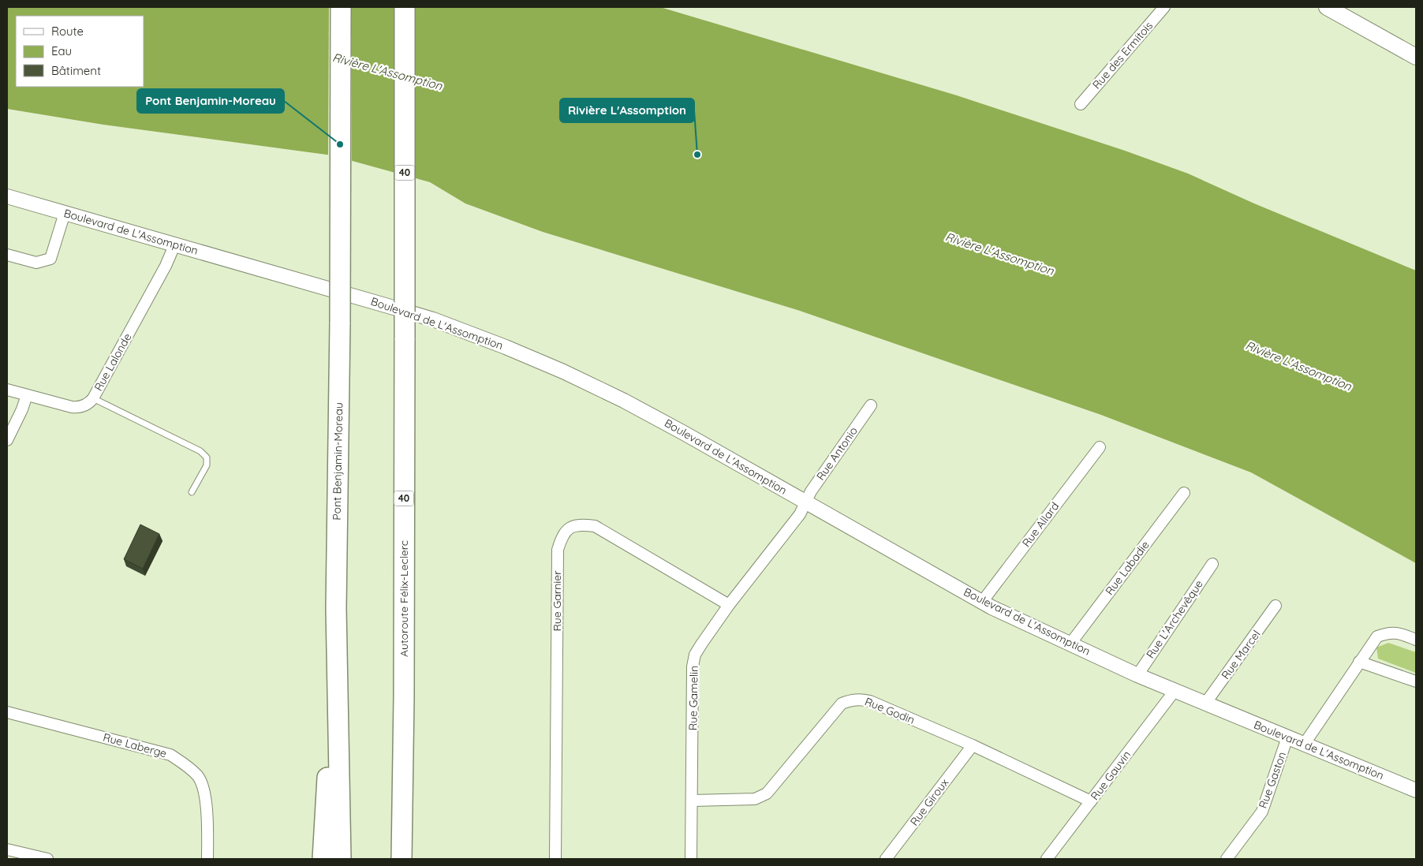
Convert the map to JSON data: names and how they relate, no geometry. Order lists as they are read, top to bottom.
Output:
{
  "streets": {
    "highway": ["40", "Pont Benjamin-Moreau", "Autoroute Félix-Leclerc"],
    "street": [
      "Rue des Ermitois",
      "Boulevard de L'Assomption",
      "Rue Lalonde",
      "Rue Antonio",
      "Rue Allard",
      "Rue Labadie",
      "Rue Garnier",
      "Rue L'Archevêque",
      "Rue Marcel",
      "Rue Gamelin",
      "Rue Godin",
      "Rue Laberge",
      "Rue Gauvin",
      "Rue Gaston",
      "Rue Giroux"
    ]
  },
  "crossings": [
    ["Boulevard de L'Assomption", "Rue Lalonde"],
    ["Boulevard de L'Assomption", "Rue Antonio"],
    ["Boulevard de L'Assomption", "Rue Allard"],
    ["Boulevard de L'Assomption", "Rue Labadie"],
    ["Boulevard de L'Assomption", "Rue L'Archevêque"],
    ["Boulevard de L'Assomption", "Rue Marcel"],
    ["Boulevard de L'Assomption", "Rue Gamelin"],
    ["Boulevard de L'Assomption", "Rue Gauvin"],
    ["Boulevard de L'Assomption", "Rue Gaston"],
    ["Rue Antonio", "Rue Gamelin"],
    ["Rue Garnier", "Rue Gamelin"],
    ["Rue Gamelin", "Rue Godin"],
    ["Rue Godin", "Rue Gauvin"],
    ["Rue Godin", "Rue Giroux"]
  ],
  "water": ["Rivière L'Assomption"],
  "places": ["Pont Benjamin-Moreau", "Rivière L'Assomption"],
  "legend": ["Route", "Eau", "Bâtiment"]
}
